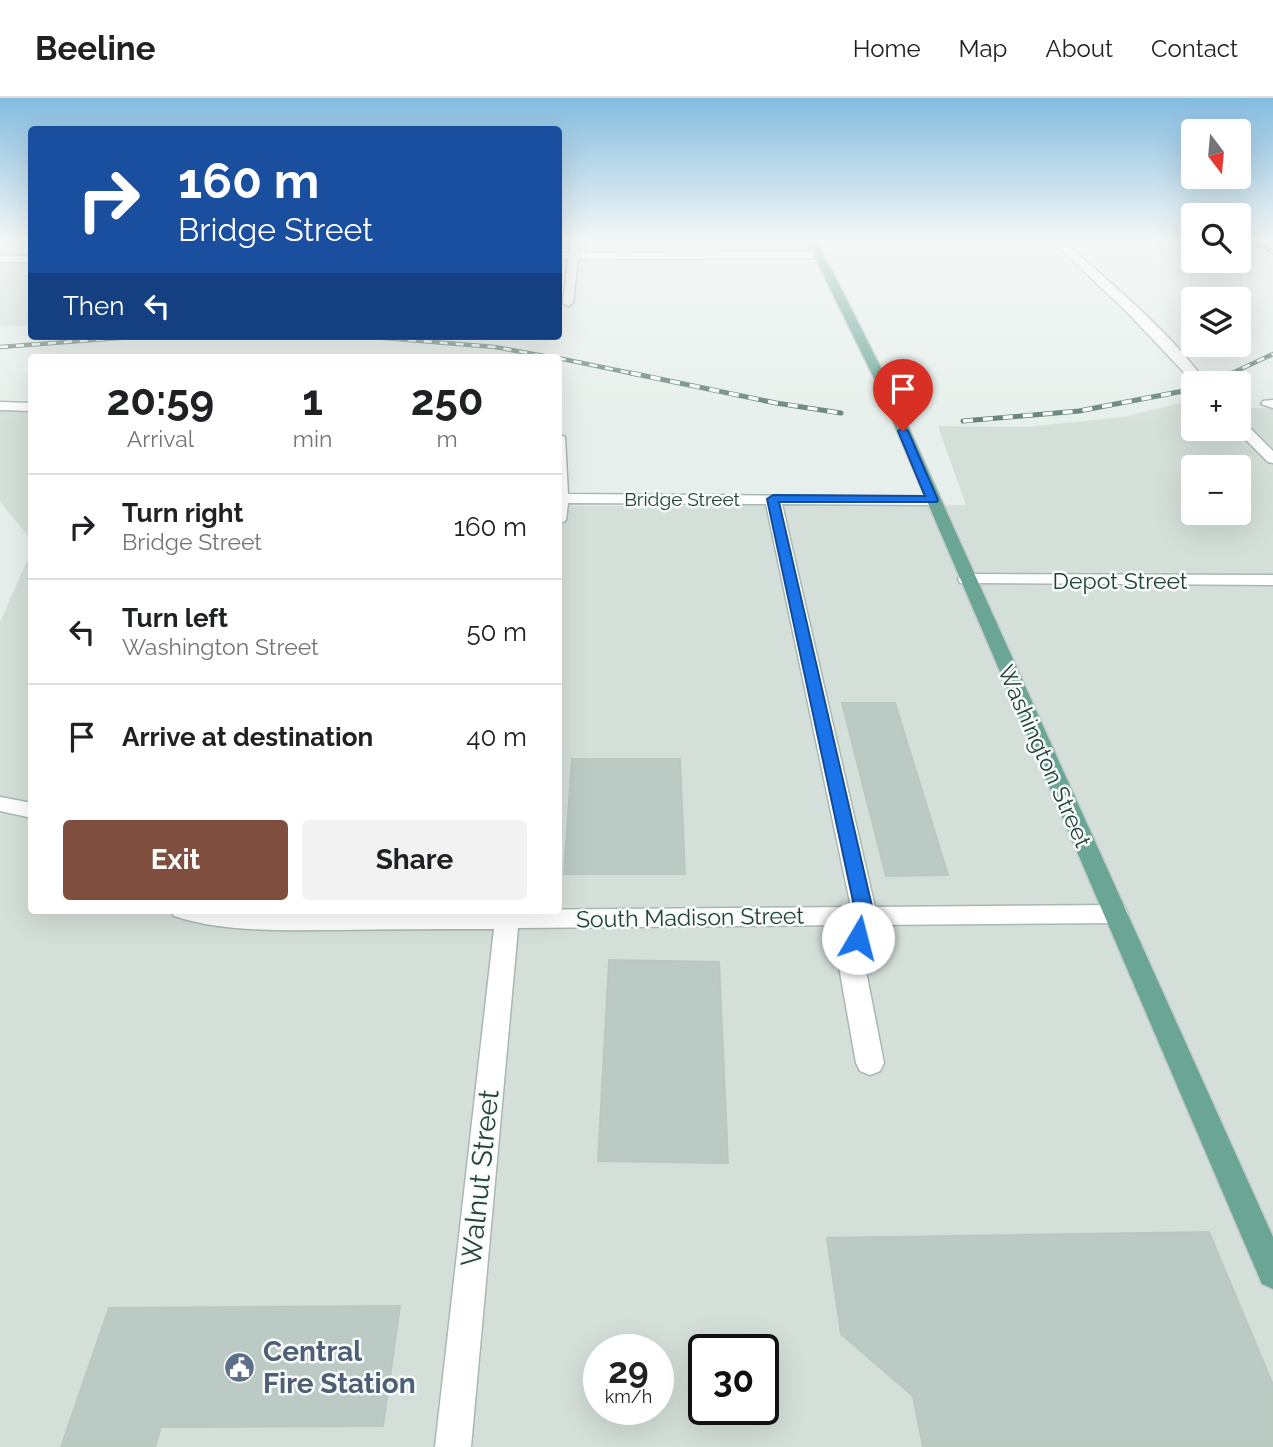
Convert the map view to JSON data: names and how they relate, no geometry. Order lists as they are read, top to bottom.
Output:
{
  "streets": {
    "main road": ["Washington Street"],
    "street": [
      "Bridge Street",
      "Depot Street",
      "South Madison Street",
      "Walnut Street"
    ]
  },
  "crossings": [
    ["Bridge Street", "Washington Street"],
    ["Depot Street", "Washington Street"],
    ["Washington Street", "South Madison Street"],
    ["South Madison Street", "Walnut Street"]
  ],
  "places": {
    "public building": ["Central Fire Station"]
  },
  "north": "bottom",
  "page": {
    "header": "Beeline",
    "nav": [
      "Home",
      "Map",
      "About",
      "Contact"
    ],
    "map_buttons": ["+", "−"],
    "turn": ["160 m", "Bridge Street"],
    "then": "Then",
    "eta": [
      "20:59",
      "Arrival",
      "1",
      "min",
      "250",
      "m"
    ],
    "list": [
      {
        "name": "Turn right",
        "note": "Bridge Street",
        "value": "160 m"
      },
      {
        "name": "Turn left",
        "note": "Washington Street",
        "value": "50 m"
      },
      {
        "name": "Arrive at destination",
        "value": "40 m"
      }
    ],
    "buttons": ["Exit", "Share"],
    "speed": "29 km/h",
    "limit": "30"
  }
}
